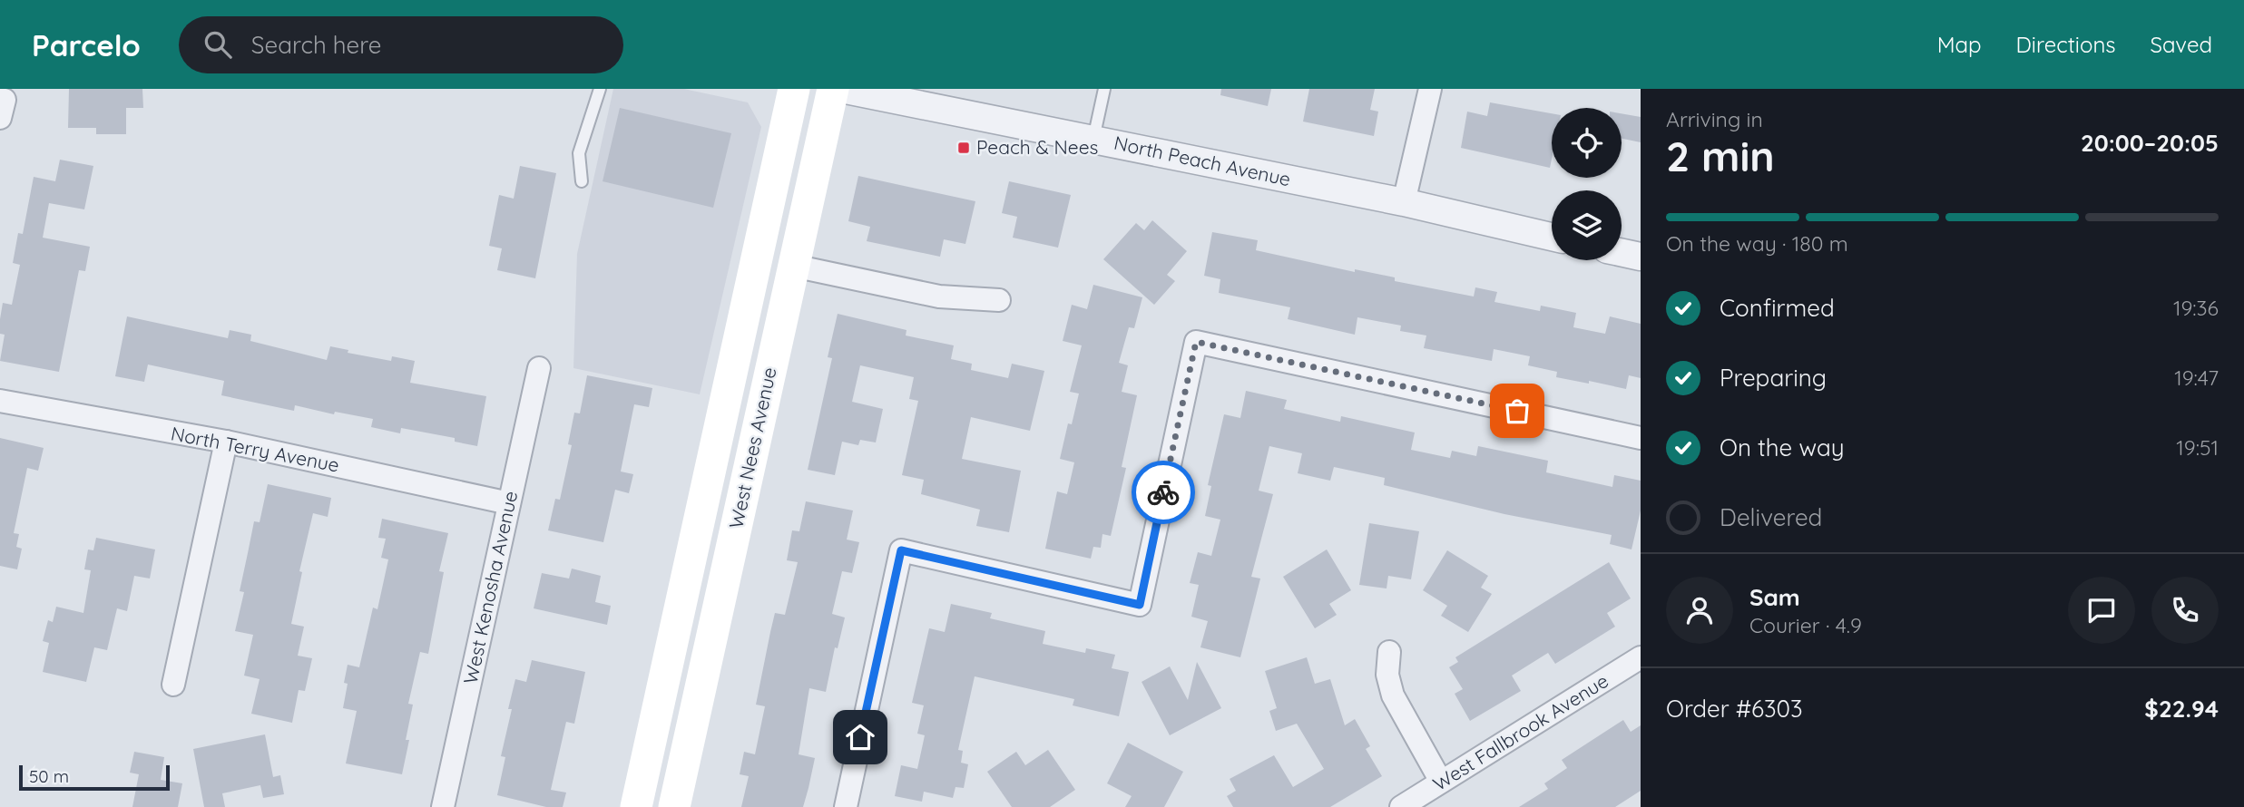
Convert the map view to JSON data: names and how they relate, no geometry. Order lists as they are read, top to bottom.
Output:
{
  "streets": {
    "main road": ["West Nees Avenue"],
    "street": [
      "North Peach Avenue",
      "North Terry Avenue",
      "West Kenosha Avenue",
      "West Fallbrook Avenue"
    ]
  },
  "crossings": [
    ["North Terry Avenue", "West Kenosha Avenue"]
  ],
  "places": {
    "transit": ["Peach & Nees"]
  },
  "scale_bar": "50 m",
  "page": {
    "header": "Parcelo",
    "search": "Search here",
    "nav": ["Map", "Directions", "Saved"],
    "heading": ["2 min", "Arriving in", "20:00–20:05"],
    "panel": [
      "Sam",
      "Courier · 4.9",
      "Order #6303",
      "$22.94"
    ],
    "bar": "On the way · 180 m",
    "list": [
      ["Confirmed", "19:36"],
      ["Preparing", "19:47"],
      ["On the way", "19:51"],
      "Delivered"
    ],
    "scale": "50 m"
  }
}
